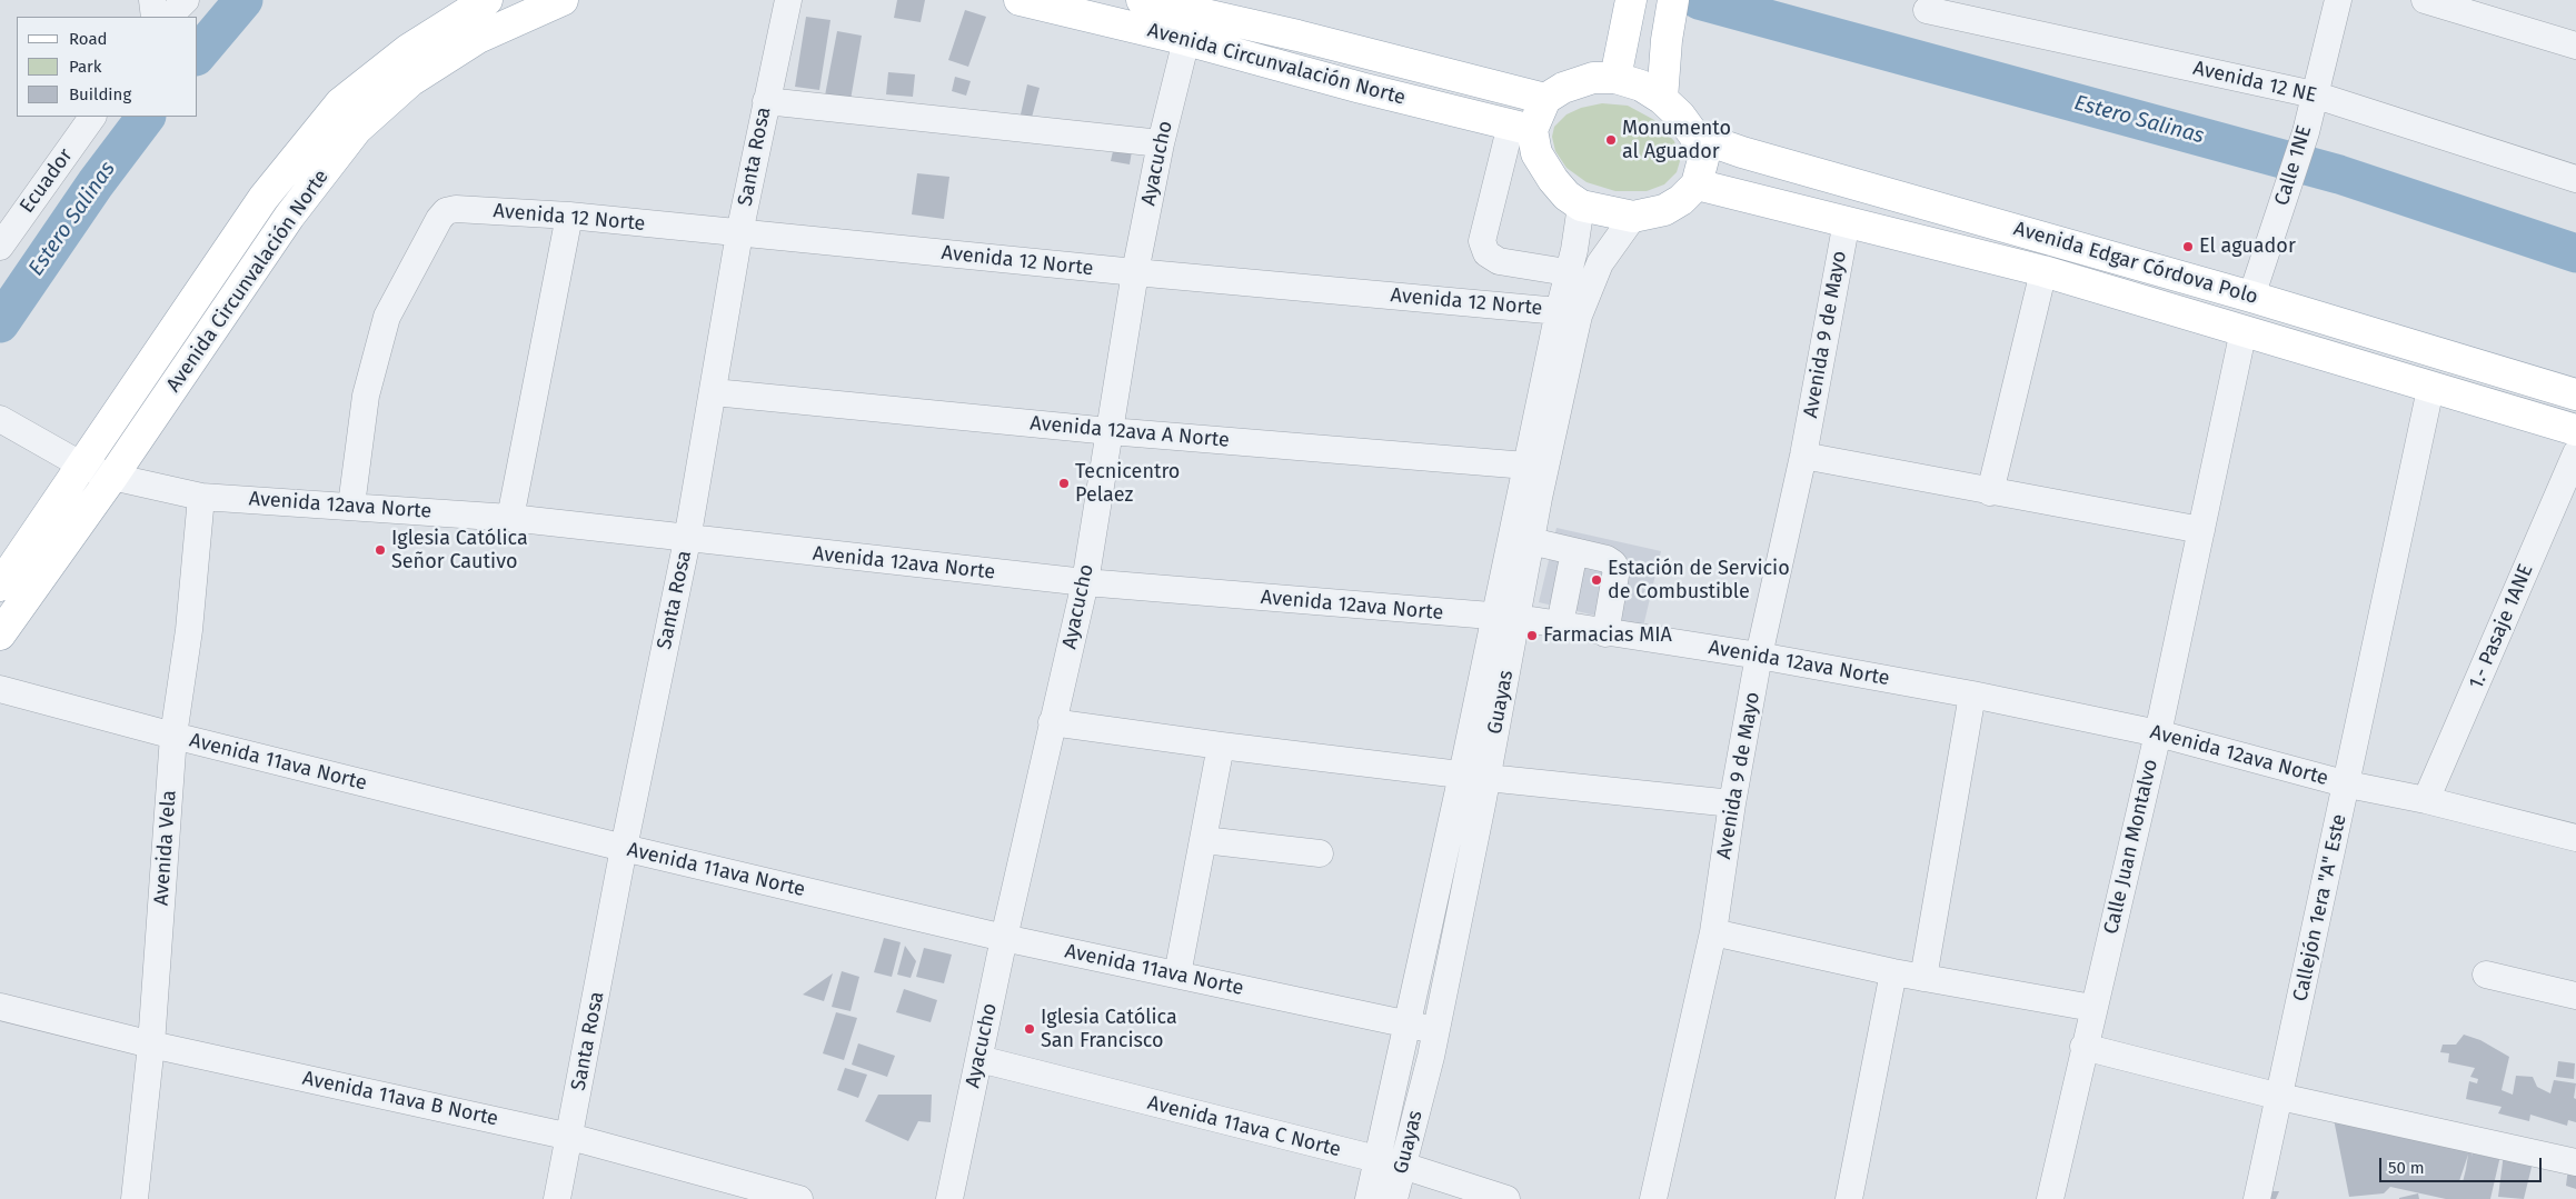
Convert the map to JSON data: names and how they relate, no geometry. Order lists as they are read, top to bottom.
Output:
{
  "streets": {
    "main road": ["Avenida Circunvalación Norte", "Avenida Edgar Córdova Polo"],
    "street": [
      "Avenida 12 NE",
      "Santa Rosa",
      "Ayacucho",
      "Calle 1NE",
      "Ecuador",
      "Avenida 12 Norte",
      "Avenida 9 de Mayo",
      "Avenida 12ava A Norte",
      "Avenida 12ava Norte",
      "1.- Pasaje 1ANE",
      "Guayas",
      "Avenida 11ava Norte",
      "Calle Juan Montalvo",
      "Avenida Vela",
      "Callejón 1era \"A\" Este",
      "Avenida 11ava B Norte",
      "Avenida 11ava C Norte"
    ]
  },
  "crossings": [
    ["Avenida Circunvalación Norte", "Ayacucho"],
    ["Avenida Circunvalación Norte", "Avenida Edgar Córdova Polo"],
    ["Avenida Circunvalación Norte", "Avenida 12ava Norte"],
    ["Avenida Circunvalación Norte", "Guayas"],
    ["Avenida 12 NE", "Calle 1NE"],
    ["Santa Rosa", "Avenida 12 Norte"],
    ["Santa Rosa", "Avenida 12ava A Norte"],
    ["Santa Rosa", "Avenida 12ava Norte"],
    ["Santa Rosa", "Avenida 11ava Norte"],
    ["Santa Rosa", "Avenida 11ava B Norte"],
    ["Ayacucho", "Avenida 12 Norte"],
    ["Ayacucho", "Avenida 12ava A Norte"],
    ["Ayacucho", "Avenida 12ava Norte"],
    ["Ayacucho", "Avenida 11ava Norte"],
    ["Ayacucho", "Avenida 11ava C Norte"],
    ["Calle 1NE", "Avenida Edgar Córdova Polo"],
    ["Avenida 12 Norte", "Avenida 12ava Norte"],
    ["Avenida 12 Norte", "Guayas"],
    ["Avenida Edgar Córdova Polo", "Avenida 9 de Mayo"],
    ["Avenida Edgar Córdova Polo", "Guayas"],
    ["Avenida Edgar Córdova Polo", "Calle Juan Montalvo"],
    ["Avenida Edgar Córdova Polo", "Callejón 1era \"A\" Este"],
    ["Avenida 9 de Mayo", "Avenida 12ava Norte"],
    ["Avenida 12ava A Norte", "Guayas"],
    ["Avenida 12ava Norte", "1.- Pasaje 1ANE"],
    ["Avenida 12ava Norte", "Guayas"],
    ["Avenida 12ava Norte", "Calle Juan Montalvo"],
    ["Avenida 12ava Norte", "Avenida Vela"],
    ["Avenida 12ava Norte", "Callejón 1era \"A\" Este"],
    ["Guayas", "Avenida 11ava Norte"],
    ["Guayas", "Avenida 11ava C Norte"],
    ["Avenida 11ava Norte", "Avenida Vela"],
    ["Avenida Vela", "Avenida 11ava B Norte"]
  ],
  "water": ["Estero Salinas"],
  "places": [
    "Monumento al Aguador",
    "El aguador",
    "Tecnicentro Pelaez",
    "Iglesia Católica Señor Cautivo",
    "Estación de Servicio de Combustible",
    "Farmacias MIA",
    "Iglesia Católica San Francisco"
  ],
  "legend": ["Road", "Park", "Building"],
  "scale_bar": "50 m"
}
